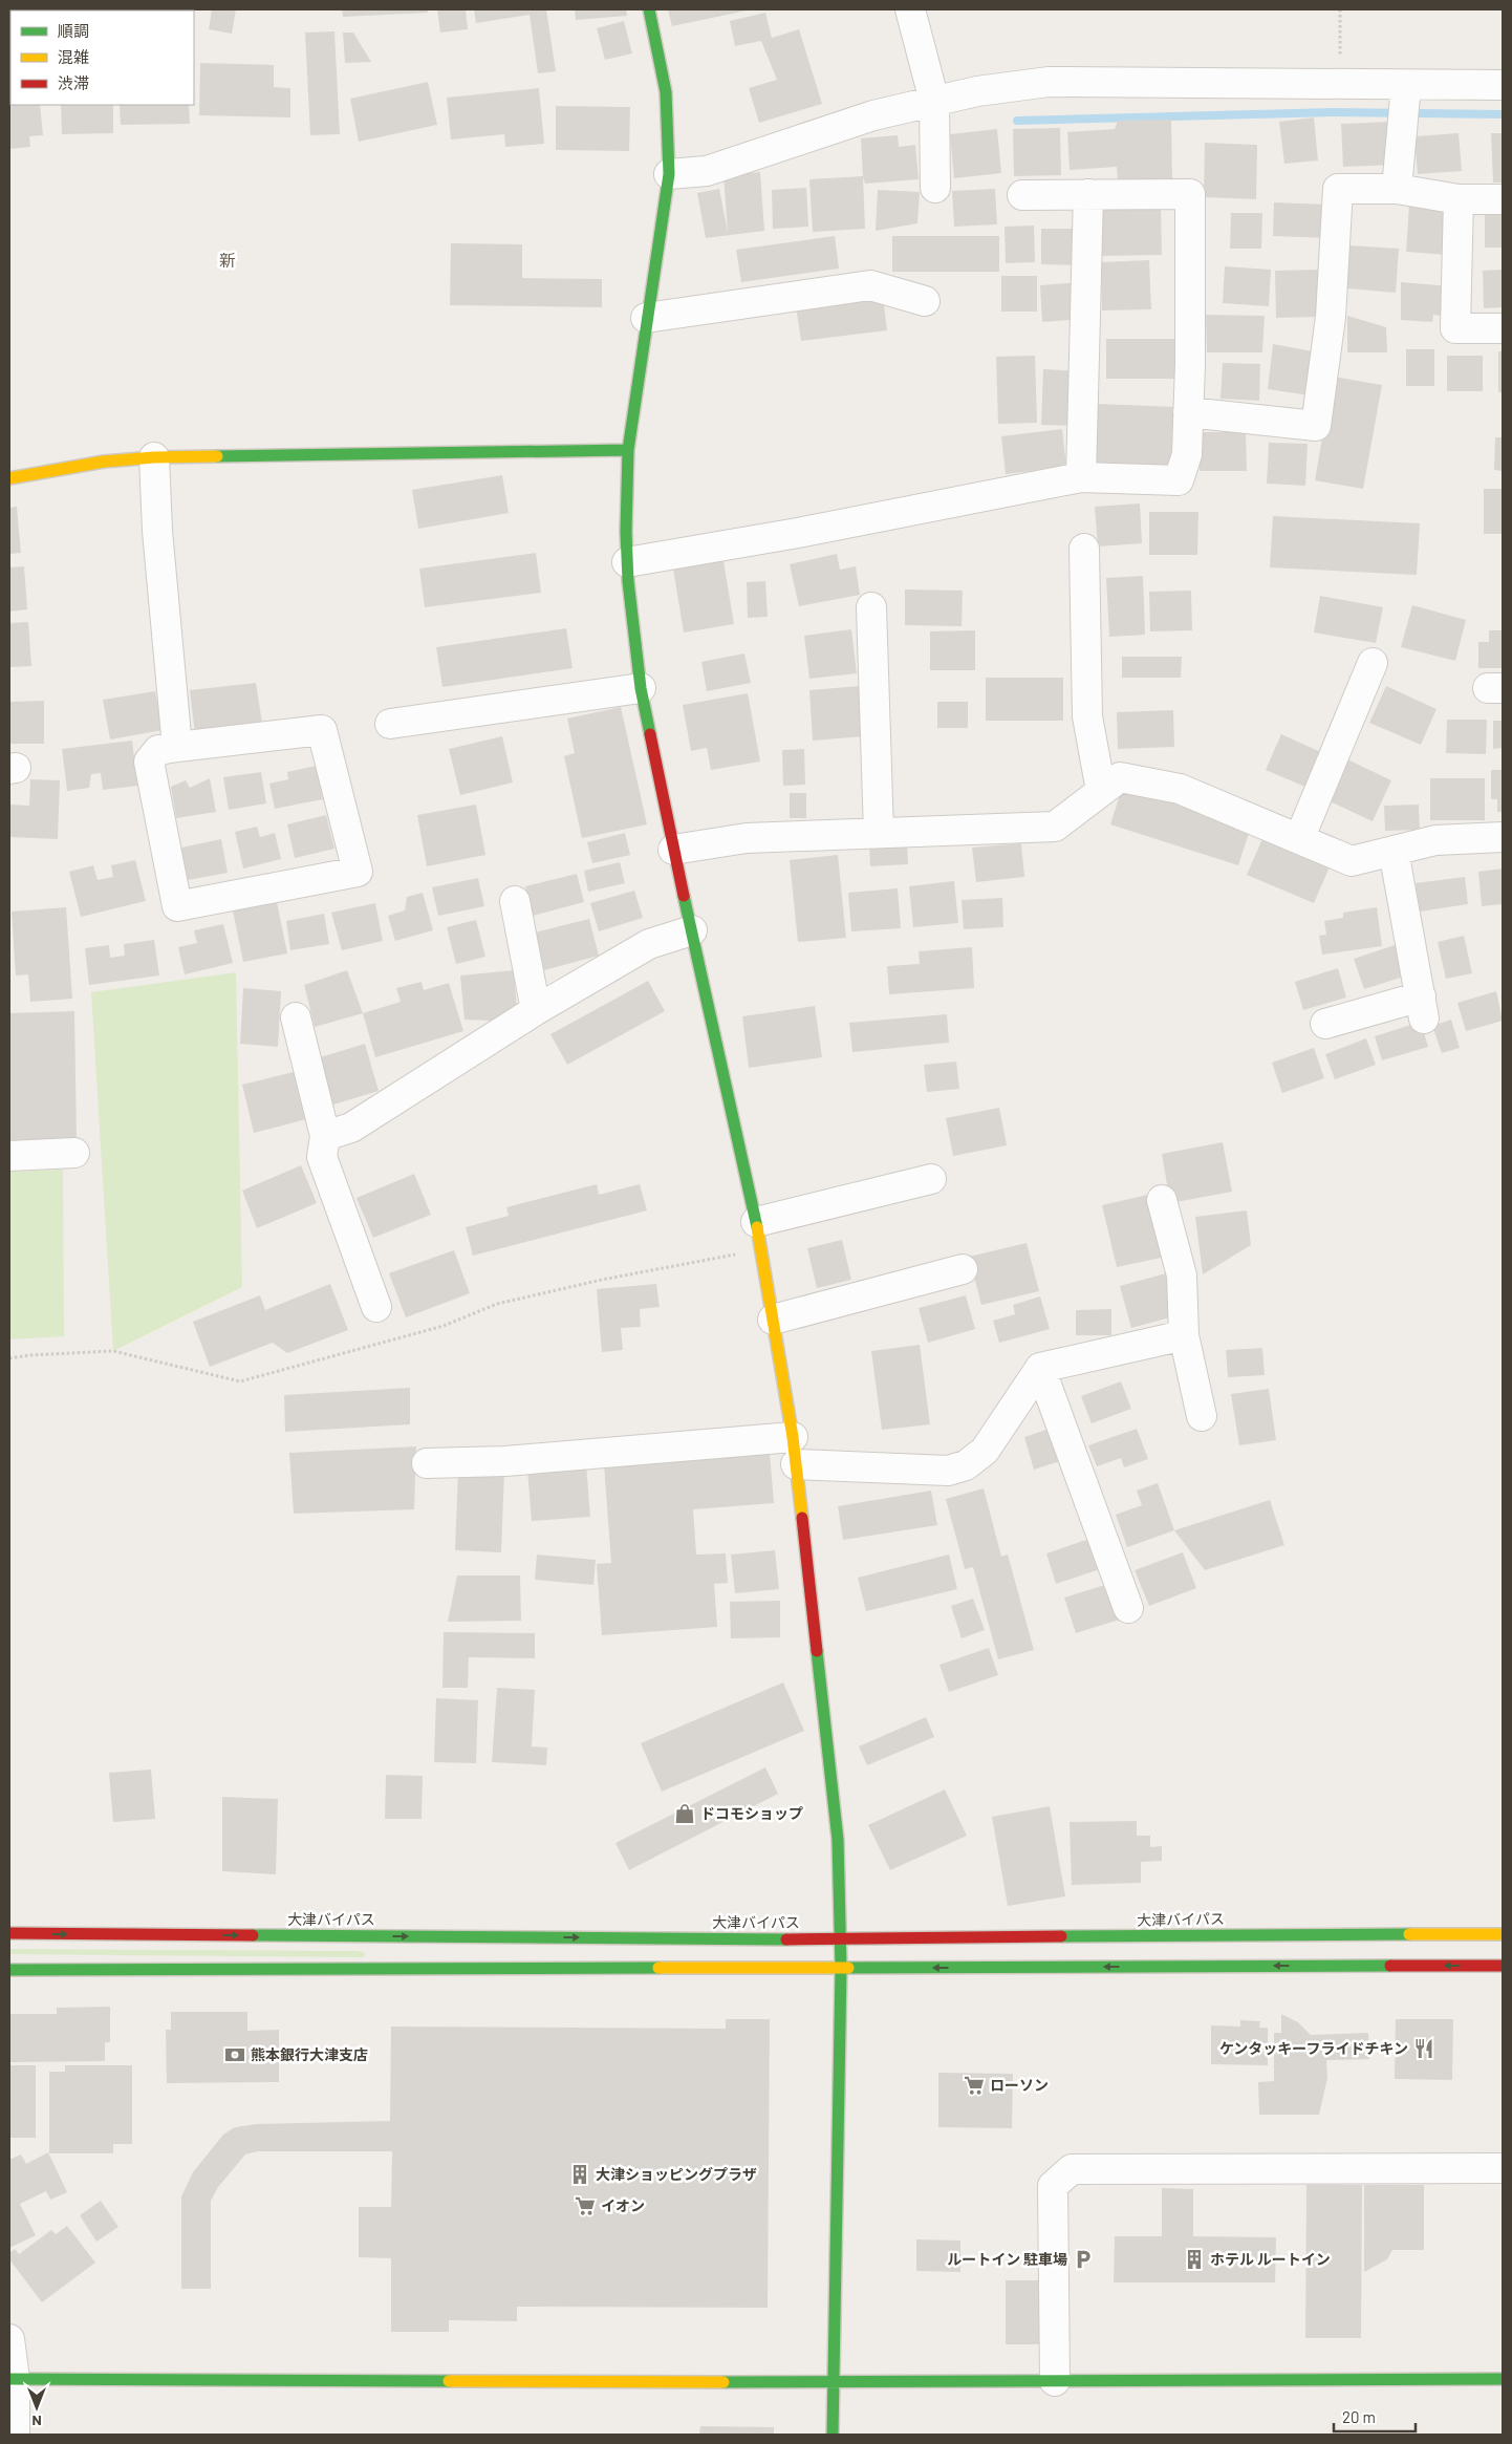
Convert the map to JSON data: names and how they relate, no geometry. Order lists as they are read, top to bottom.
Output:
{
  "streets": {
    "main road": ["大津バイパス"]
  },
  "districts": ["新"],
  "places": {
    "shop": ["ドコモショップ"],
    "restaurant": ["ケンタッキーフライドチキン"],
    "bank": ["熊本銀行大津支店"],
    "supermarket": ["ローソン", "イオン"],
    "building": ["大津ショッピングプラザ", "ホテル ルートイン"],
    "parking": ["ルートイン 駐車場"]
  },
  "legend": ["順調", "混雑", "渋滞"],
  "scale_bar": "20 m",
  "north": "bottom"
}
